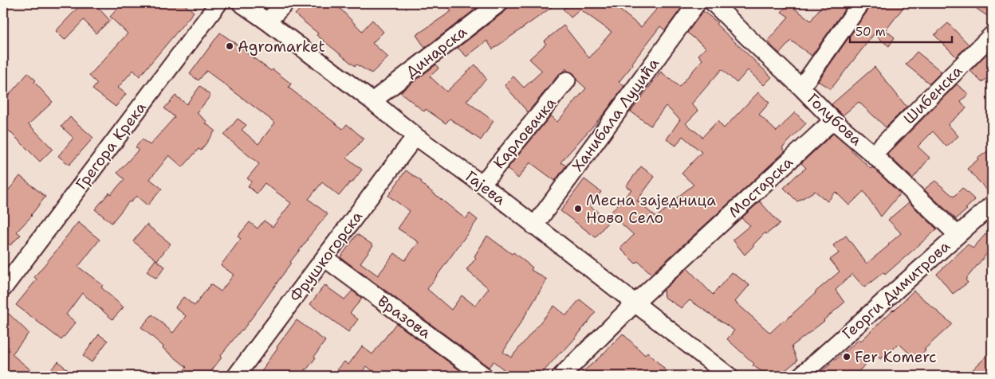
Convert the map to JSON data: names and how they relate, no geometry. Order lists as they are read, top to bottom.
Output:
{
  "streets": {
    "street": [
      "Динарска",
      "Шибенска",
      "Ханибала Луцића",
      "Голубова",
      "Карловачка",
      "Грегора Крека",
      "Мостарска",
      "Гајева",
      "Фрушкогорска",
      "Георги Димитрова",
      "Вразова"
    ]
  },
  "crossings": [
    ["Динарска", "Гајева"],
    ["Шибенска", "Голубова"],
    ["Ханибала Луцића", "Гајева"],
    ["Голубова", "Мостарска"],
    ["Голубова", "Георги Димитрова"],
    ["Карловачка", "Гајева"],
    ["Мостарска", "Гајева"],
    ["Гајева", "Фрушкогорска"],
    ["Фрушкогорска", "Вразова"]
  ],
  "places": ["Agromarket", "Месна заједница Ново Село", "Fer Komerc"],
  "scale_bar": "50 m"
}
